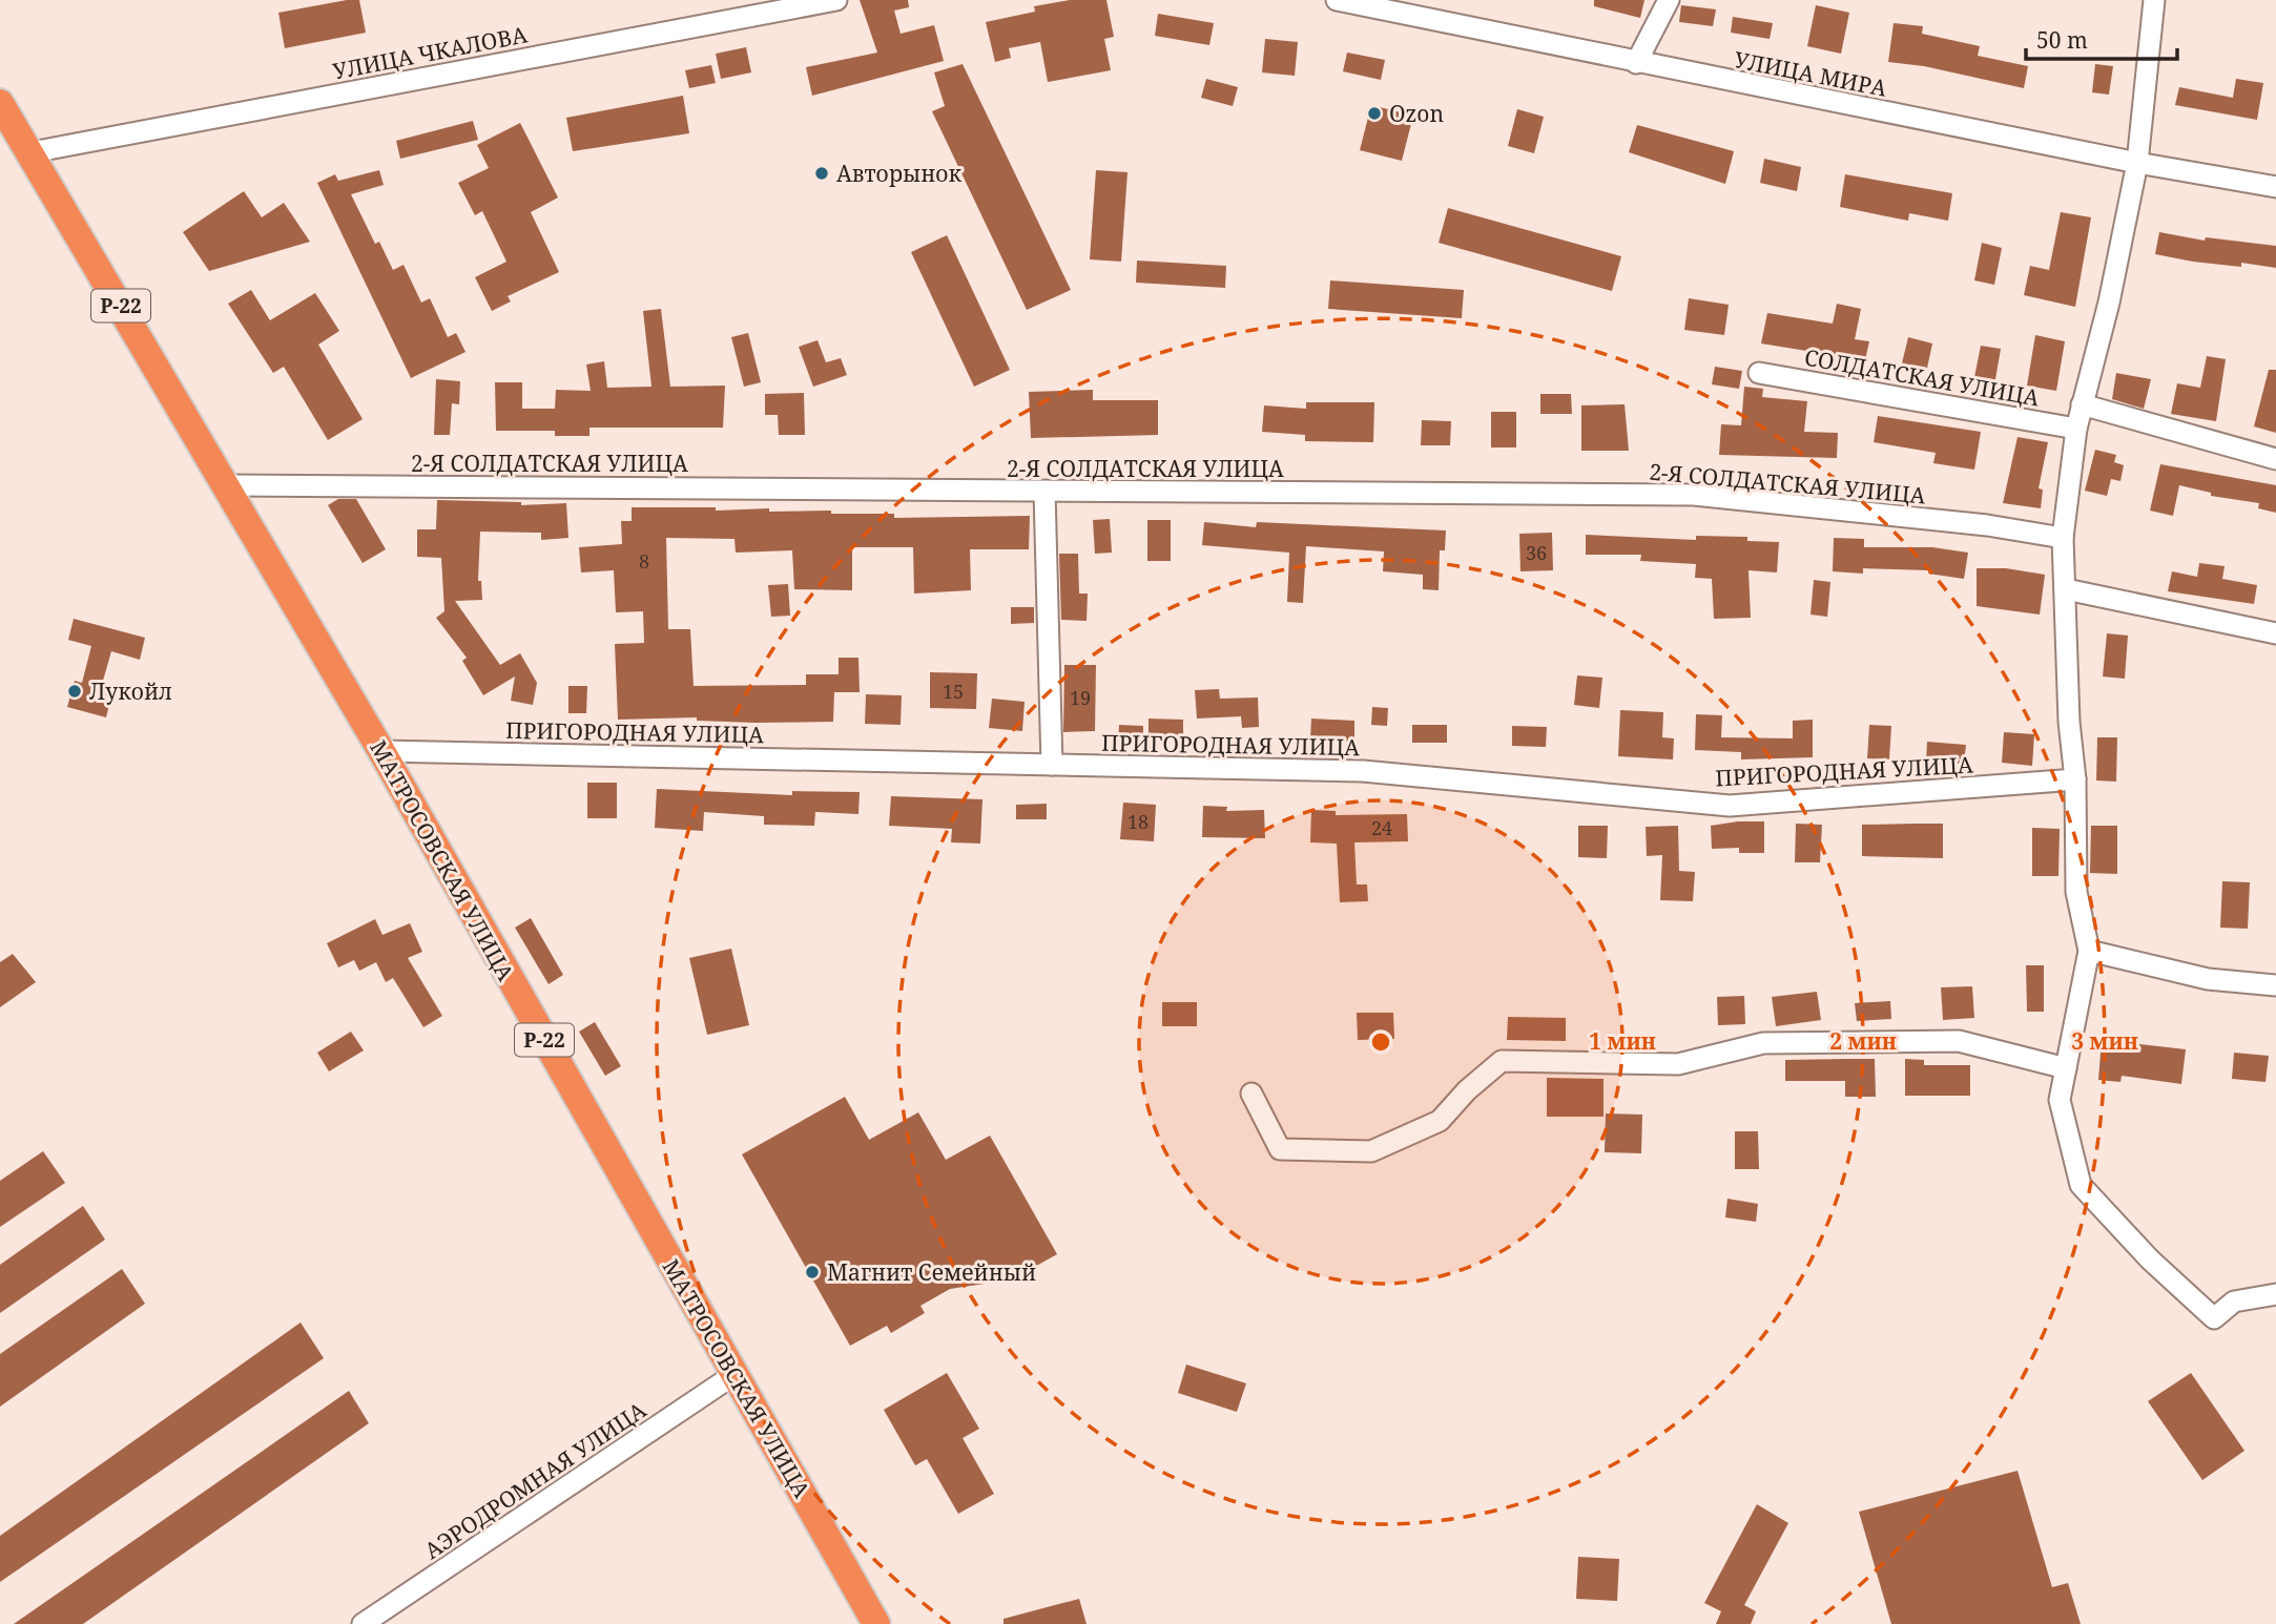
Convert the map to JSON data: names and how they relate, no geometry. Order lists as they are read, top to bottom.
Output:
{
  "streets": {
    "highway": ["Р-22", "МАТРОСОВСКАЯ УЛИЦА"],
    "street": [
      "УЛИЦА ЧКАЛОВА",
      "УЛИЦА МИРА",
      "СОЛДАТСКАЯ УЛИЦА",
      "2-Я СОЛДАТСКАЯ УЛИЦА",
      "ПРИГОРОДНАЯ УЛИЦА",
      "АЭРОДРОМНАЯ УЛИЦА"
    ]
  },
  "crossings": [
    ["УЛИЦА ЧКАЛОВА", "МАТРОСОВСКАЯ УЛИЦА"],
    ["2-Я СОЛДАТСКАЯ УЛИЦА", "МАТРОСОВСКАЯ УЛИЦА"],
    ["ПРИГОРОДНАЯ УЛИЦА", "МАТРОСОВСКАЯ УЛИЦА"],
    ["МАТРОСОВСКАЯ УЛИЦА", "АЭРОДРОМНАЯ УЛИЦА"]
  ],
  "places": [
    "Ozon",
    "Авторынок",
    "Лукойл",
    "Магнит Семейный"
  ],
  "house_numbers": [
    "36",
    "8",
    "15",
    "19",
    "18",
    "24"
  ],
  "scale_bar": "50 m",
  "rings": ["1 мин", "2 мин", "3 мин"]
}
